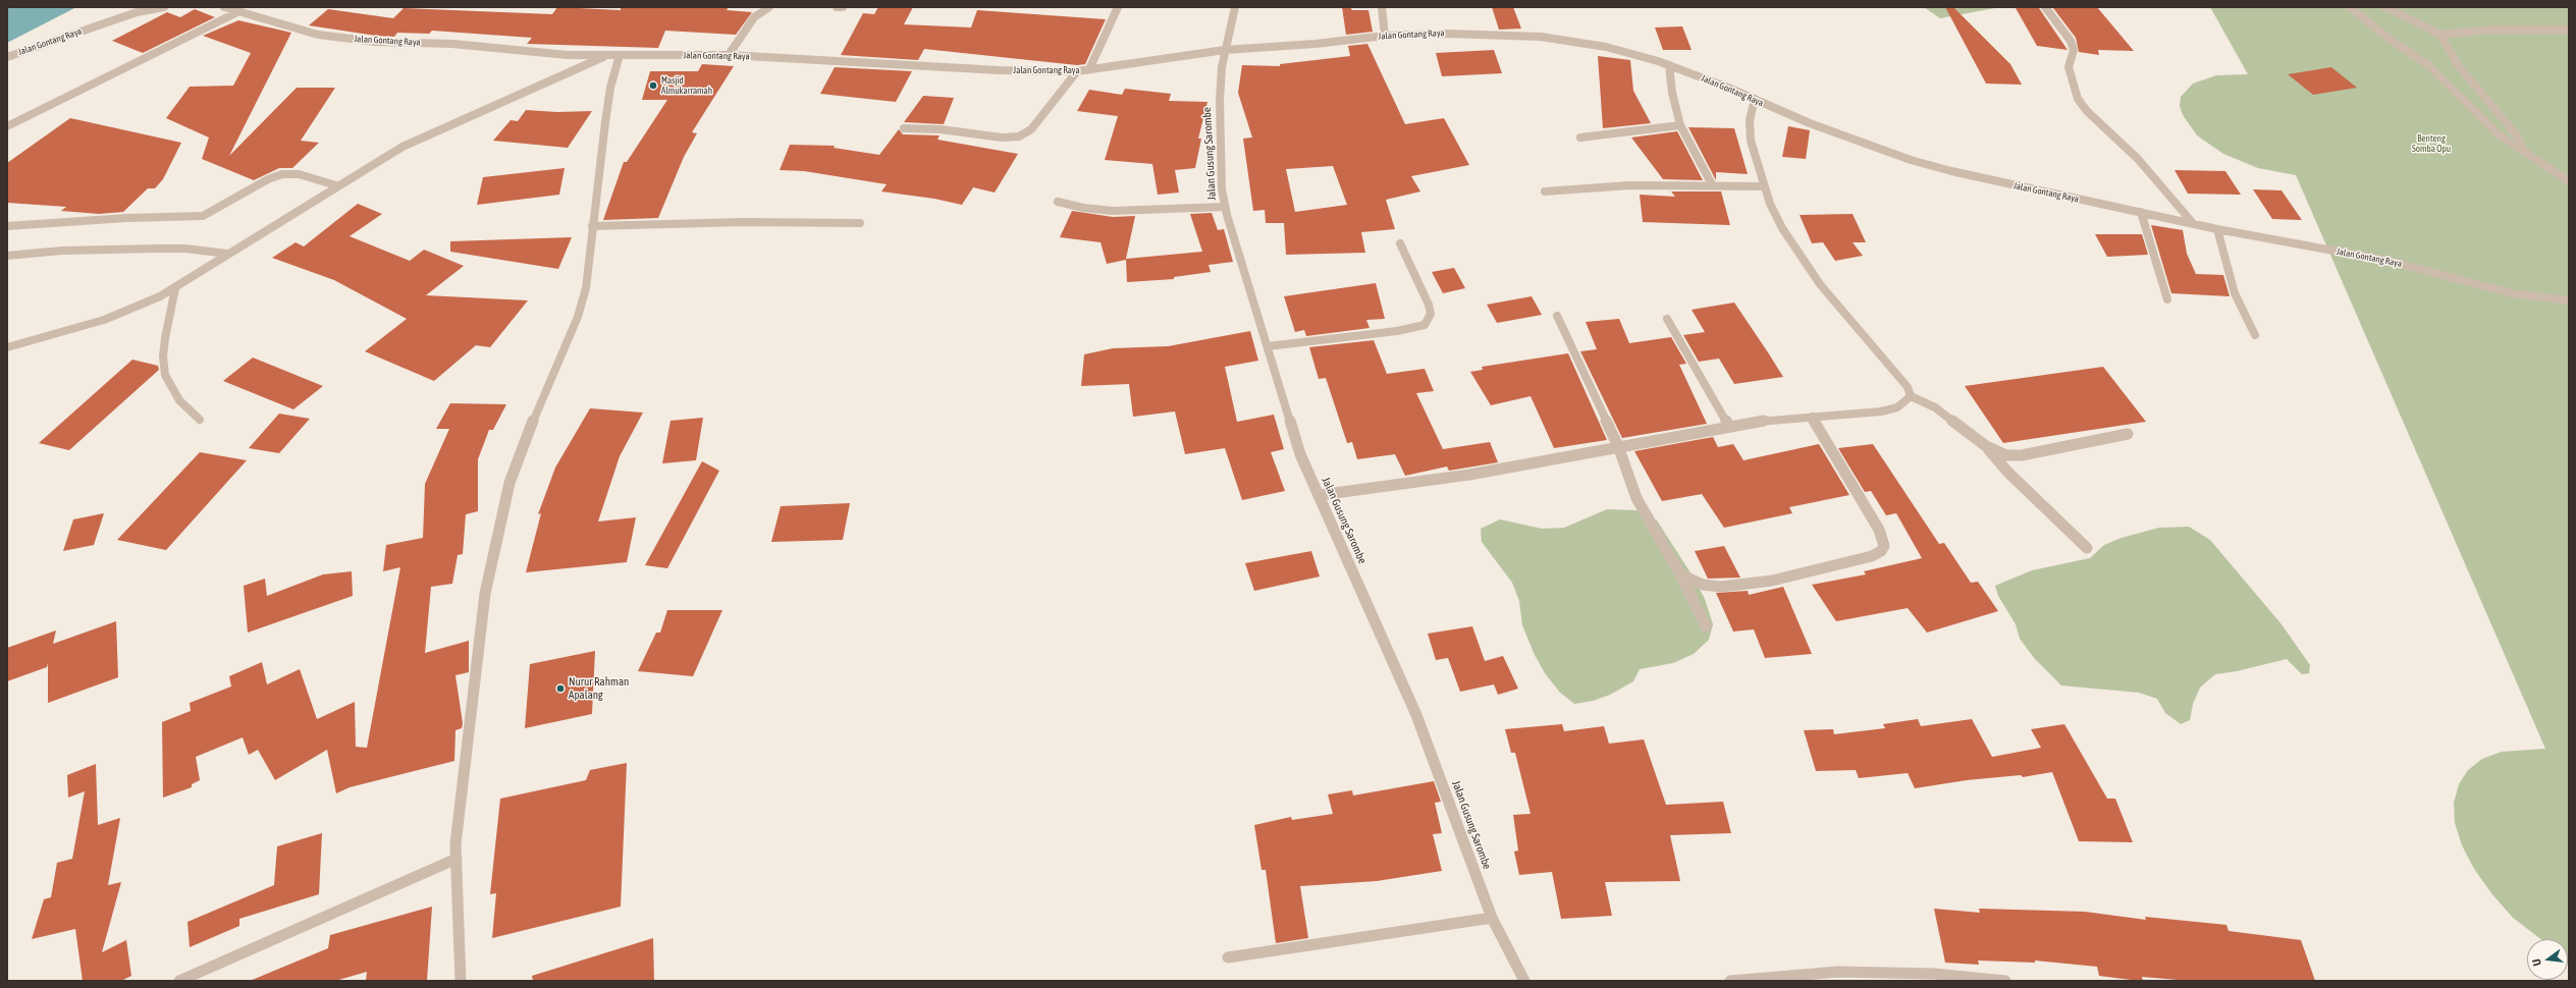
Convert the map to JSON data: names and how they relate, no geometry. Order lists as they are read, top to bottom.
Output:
{
  "streets": {
    "street": ["Jalan Gontang Raya", "Jalan Gusung Sarombe"]
  },
  "crossings": [
    ["Jalan Gontang Raya", "Jalan Gusung Sarombe"]
  ],
  "parks": ["Benteng Somba Opu"],
  "places": ["Masjid Almukarramah", "Nurur Rahman Apalang"],
  "north": "left"
}
